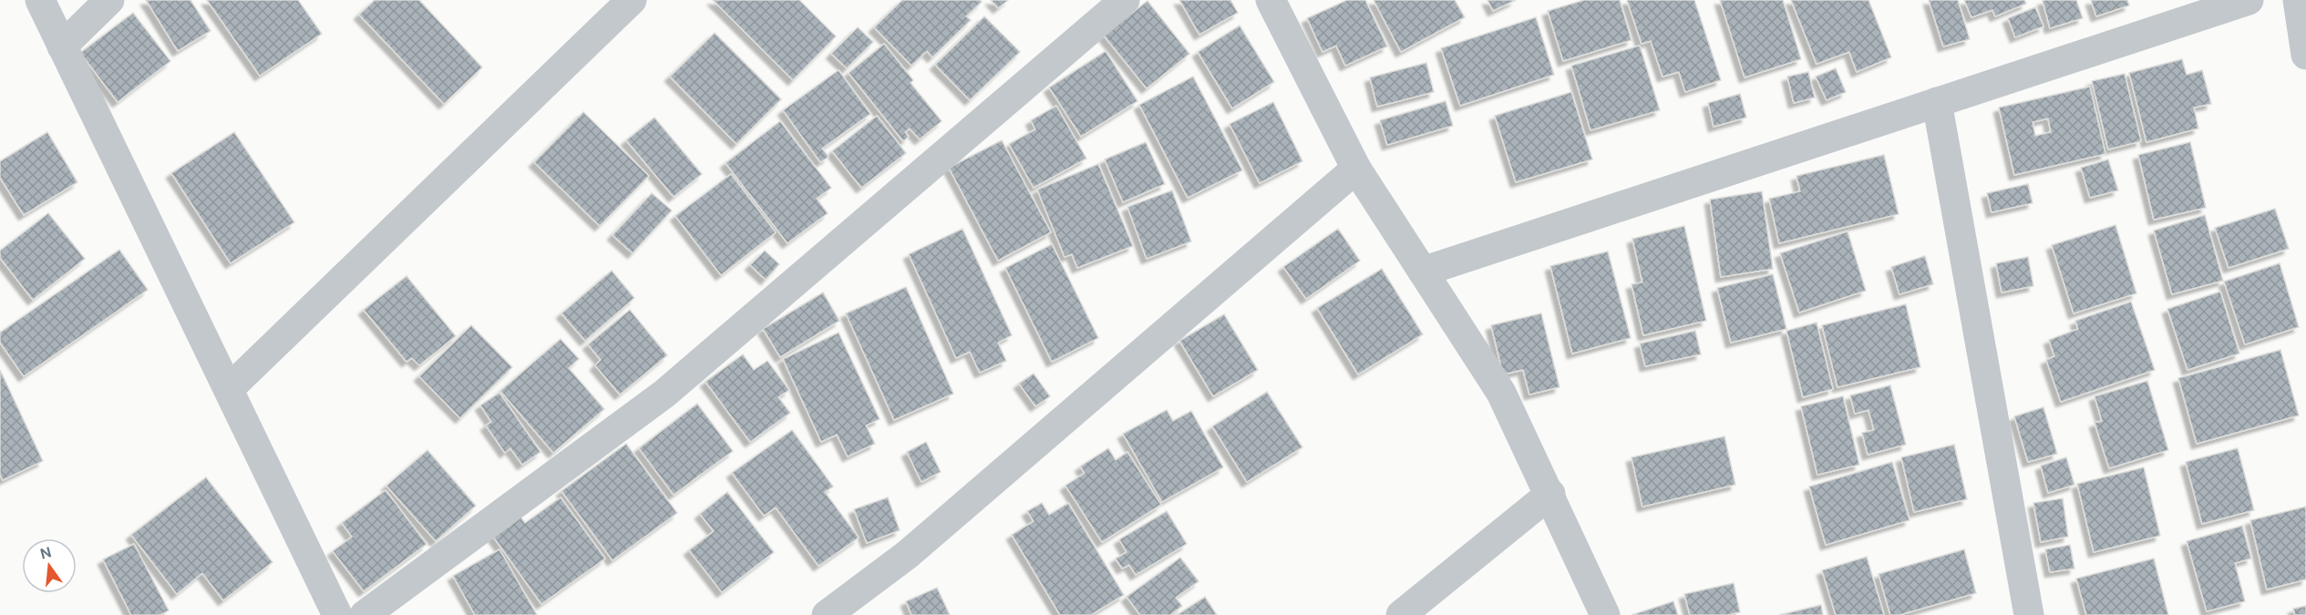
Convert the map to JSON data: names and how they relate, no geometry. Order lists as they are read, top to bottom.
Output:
{
  "north": "top"
}
